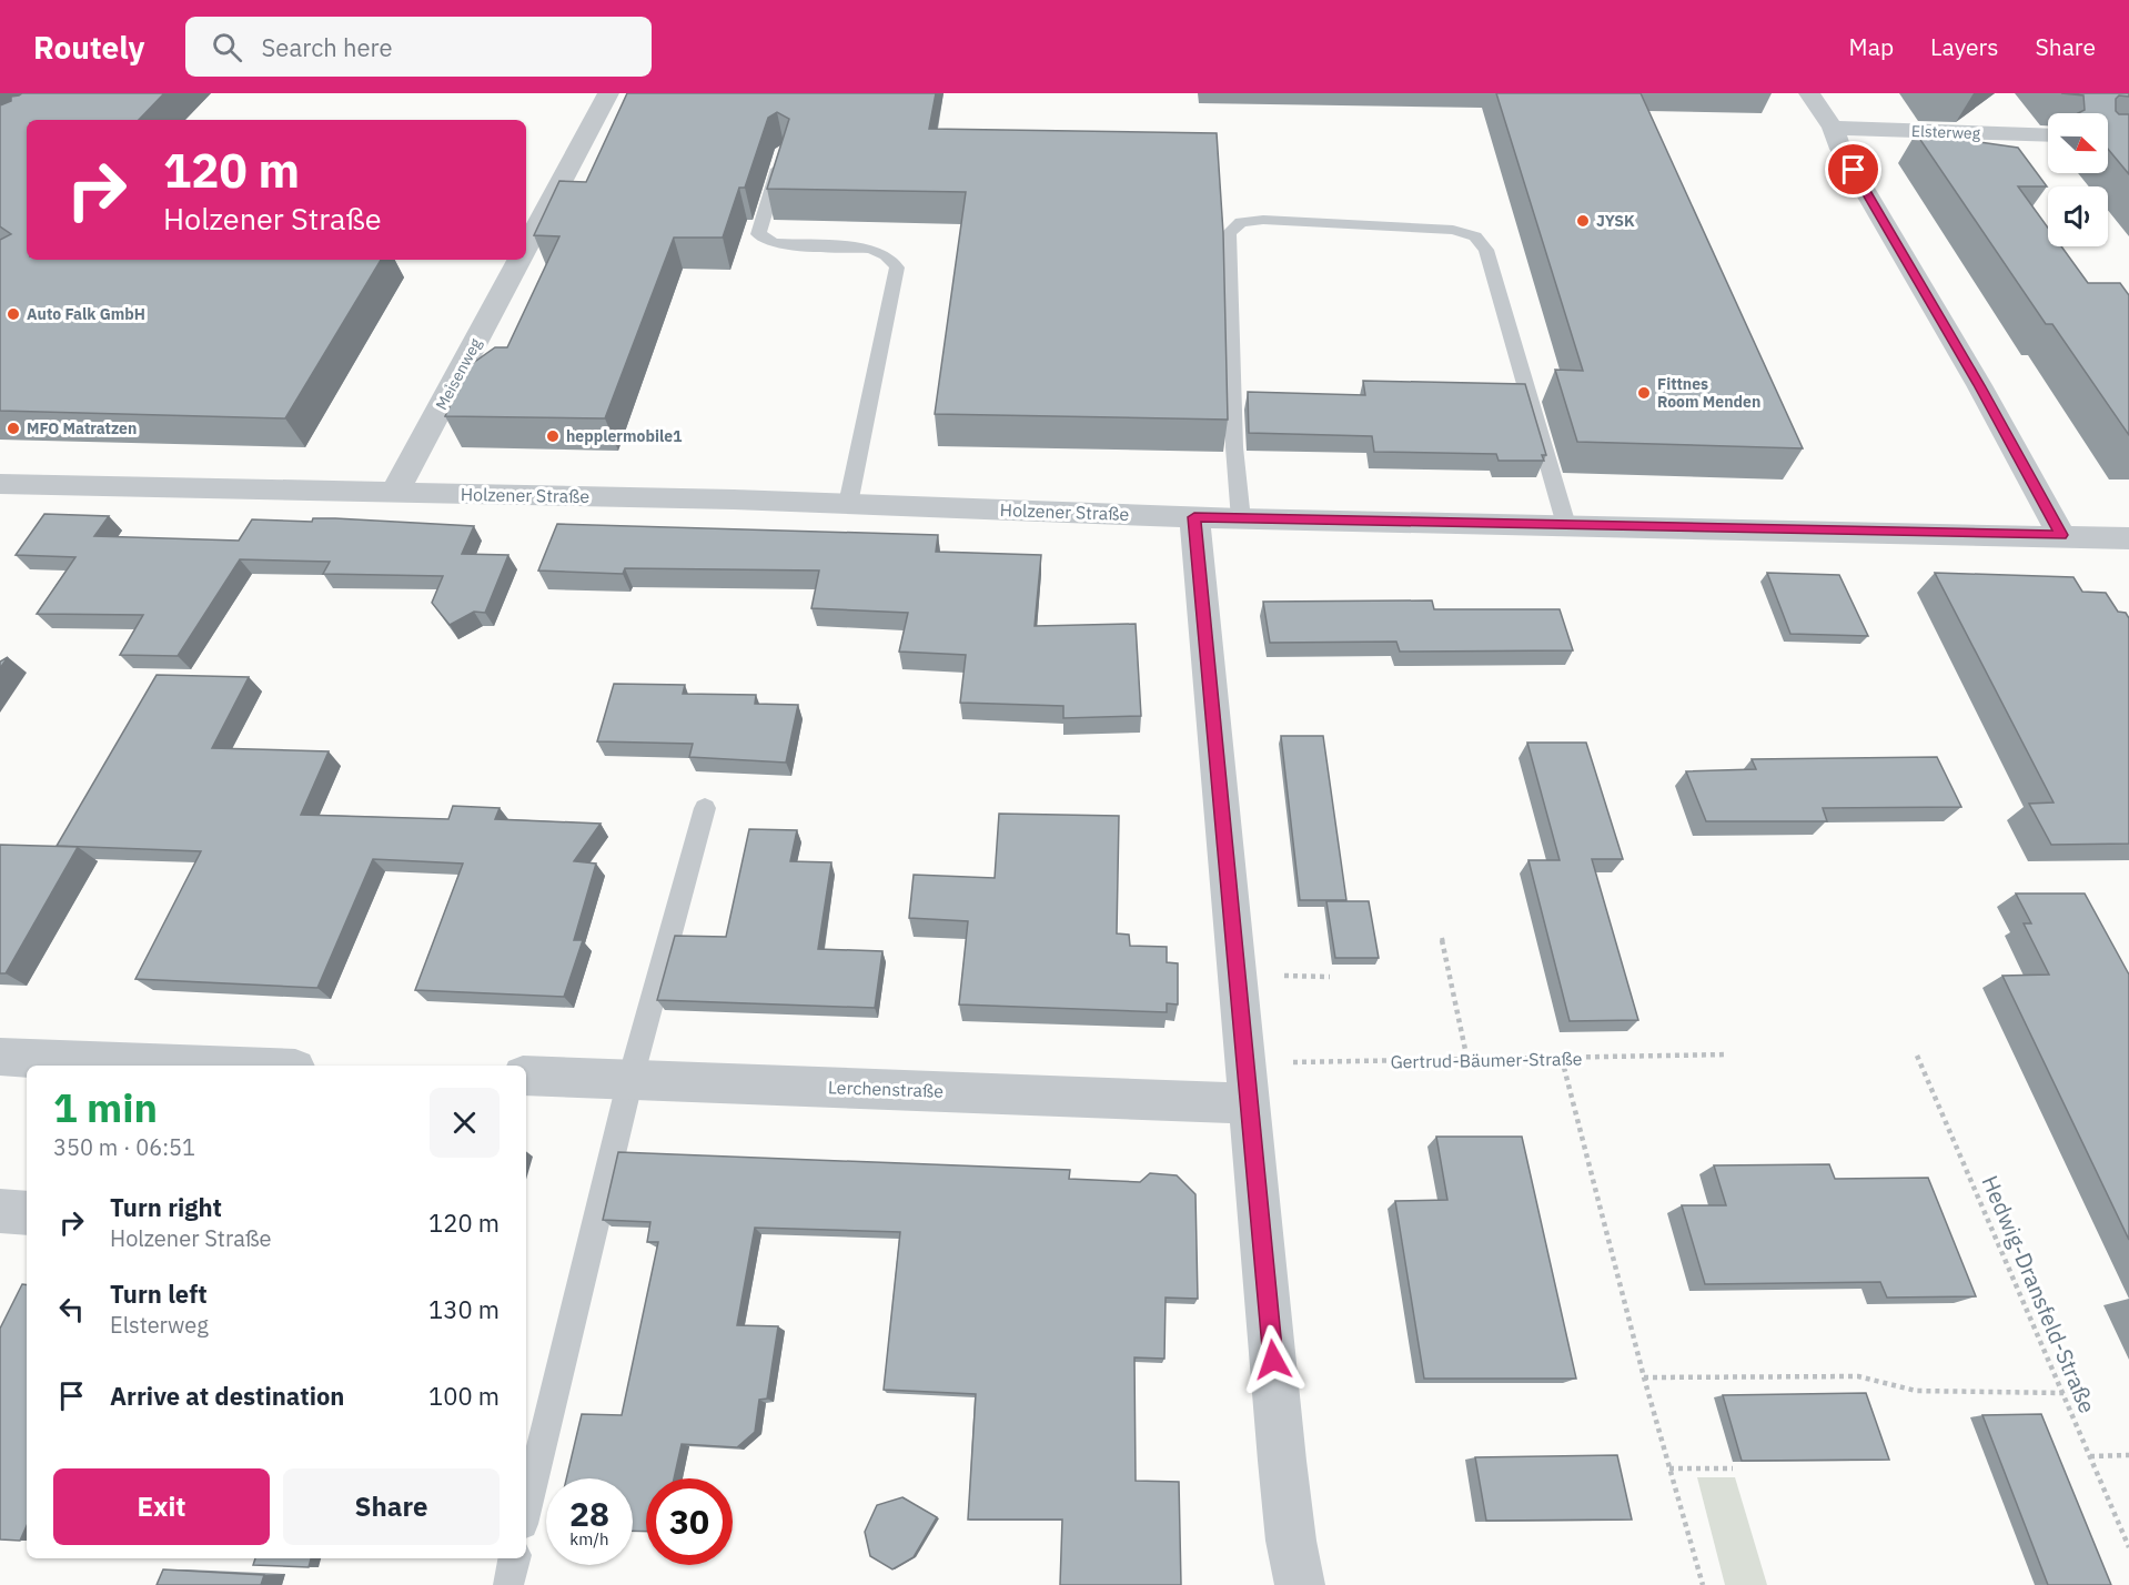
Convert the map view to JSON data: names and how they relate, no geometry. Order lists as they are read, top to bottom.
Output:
{
  "streets": {
    "street": [
      "Elsterweg",
      "Meisenweg",
      "Holzener Straße",
      "Lerchenstraße"
    ],
    "path": ["Gertrud-Bäumer-Straße", "Hedwig-Dransfeld-Straße"]
  },
  "crossings": [
    ["Meisenweg", "Holzener Straße"],
    ["Gertrud-Bäumer-Straße", "Lerchenstraße"]
  ],
  "places": [
    "JYSK",
    "Auto Falk GmbH",
    "Fittnes Room Menden",
    "MFO Matratzen",
    "hepplermobile1"
  ],
  "north": "right",
  "page": {
    "header": "Routely",
    "search": "Search here",
    "nav": ["Map", "Layers", "Share"],
    "turn": ["120 m", "Holzener Straße"],
    "heading": ["1 min", "350 m · 06:51"],
    "list": [
      {
        "name": "Turn right",
        "note": "Holzener Straße",
        "value": "120 m"
      },
      {
        "name": "Turn left",
        "note": "Elsterweg",
        "value": "130 m"
      },
      {
        "name": "Arrive at destination",
        "value": "100 m"
      }
    ],
    "buttons": ["Exit", "Share"],
    "speed": "28 km/h",
    "limit": "30"
  }
}
